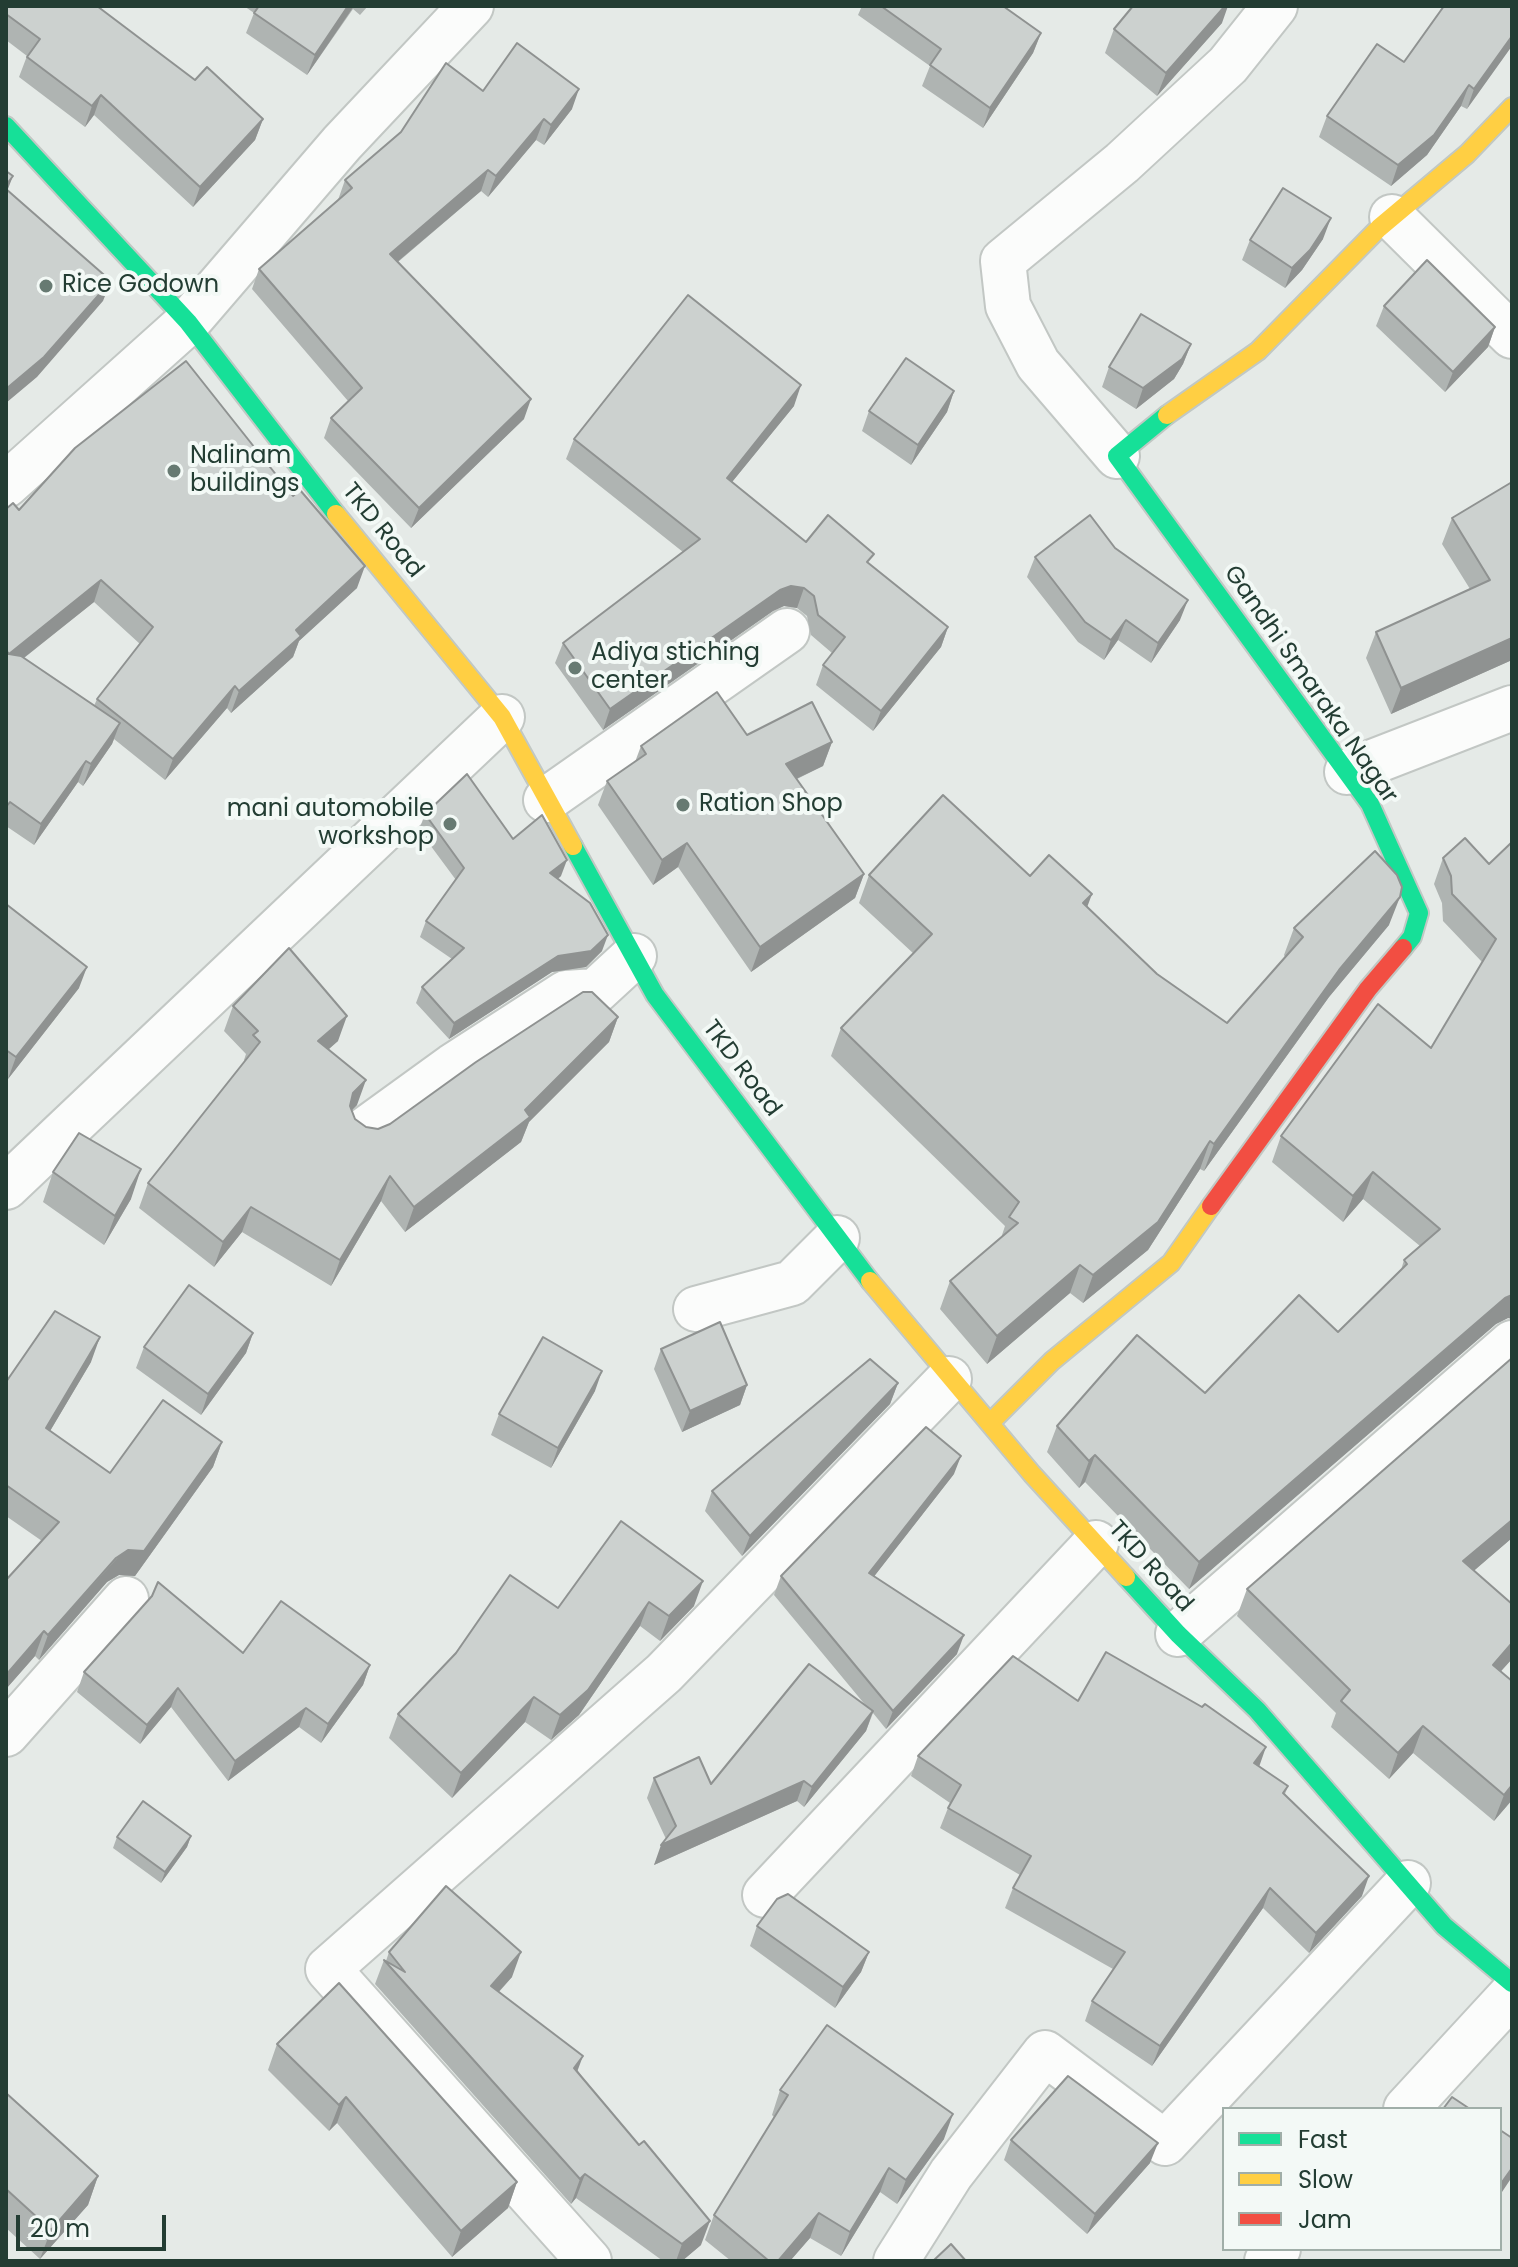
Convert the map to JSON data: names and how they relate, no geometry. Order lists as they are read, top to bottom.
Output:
{
  "streets": {
    "street": ["TKD Road", "Gandhi Smaraka Nagar"]
  },
  "crossings": [
    ["TKD Road", "Gandhi Smaraka Nagar"]
  ],
  "places": [
    "Rice Godown",
    "Nalinam buildings",
    "Adiya stiching center",
    "Ration Shop",
    "mani automobile workshop"
  ],
  "legend": ["Fast", "Slow", "Jam"],
  "scale_bar": "20 m"
}
